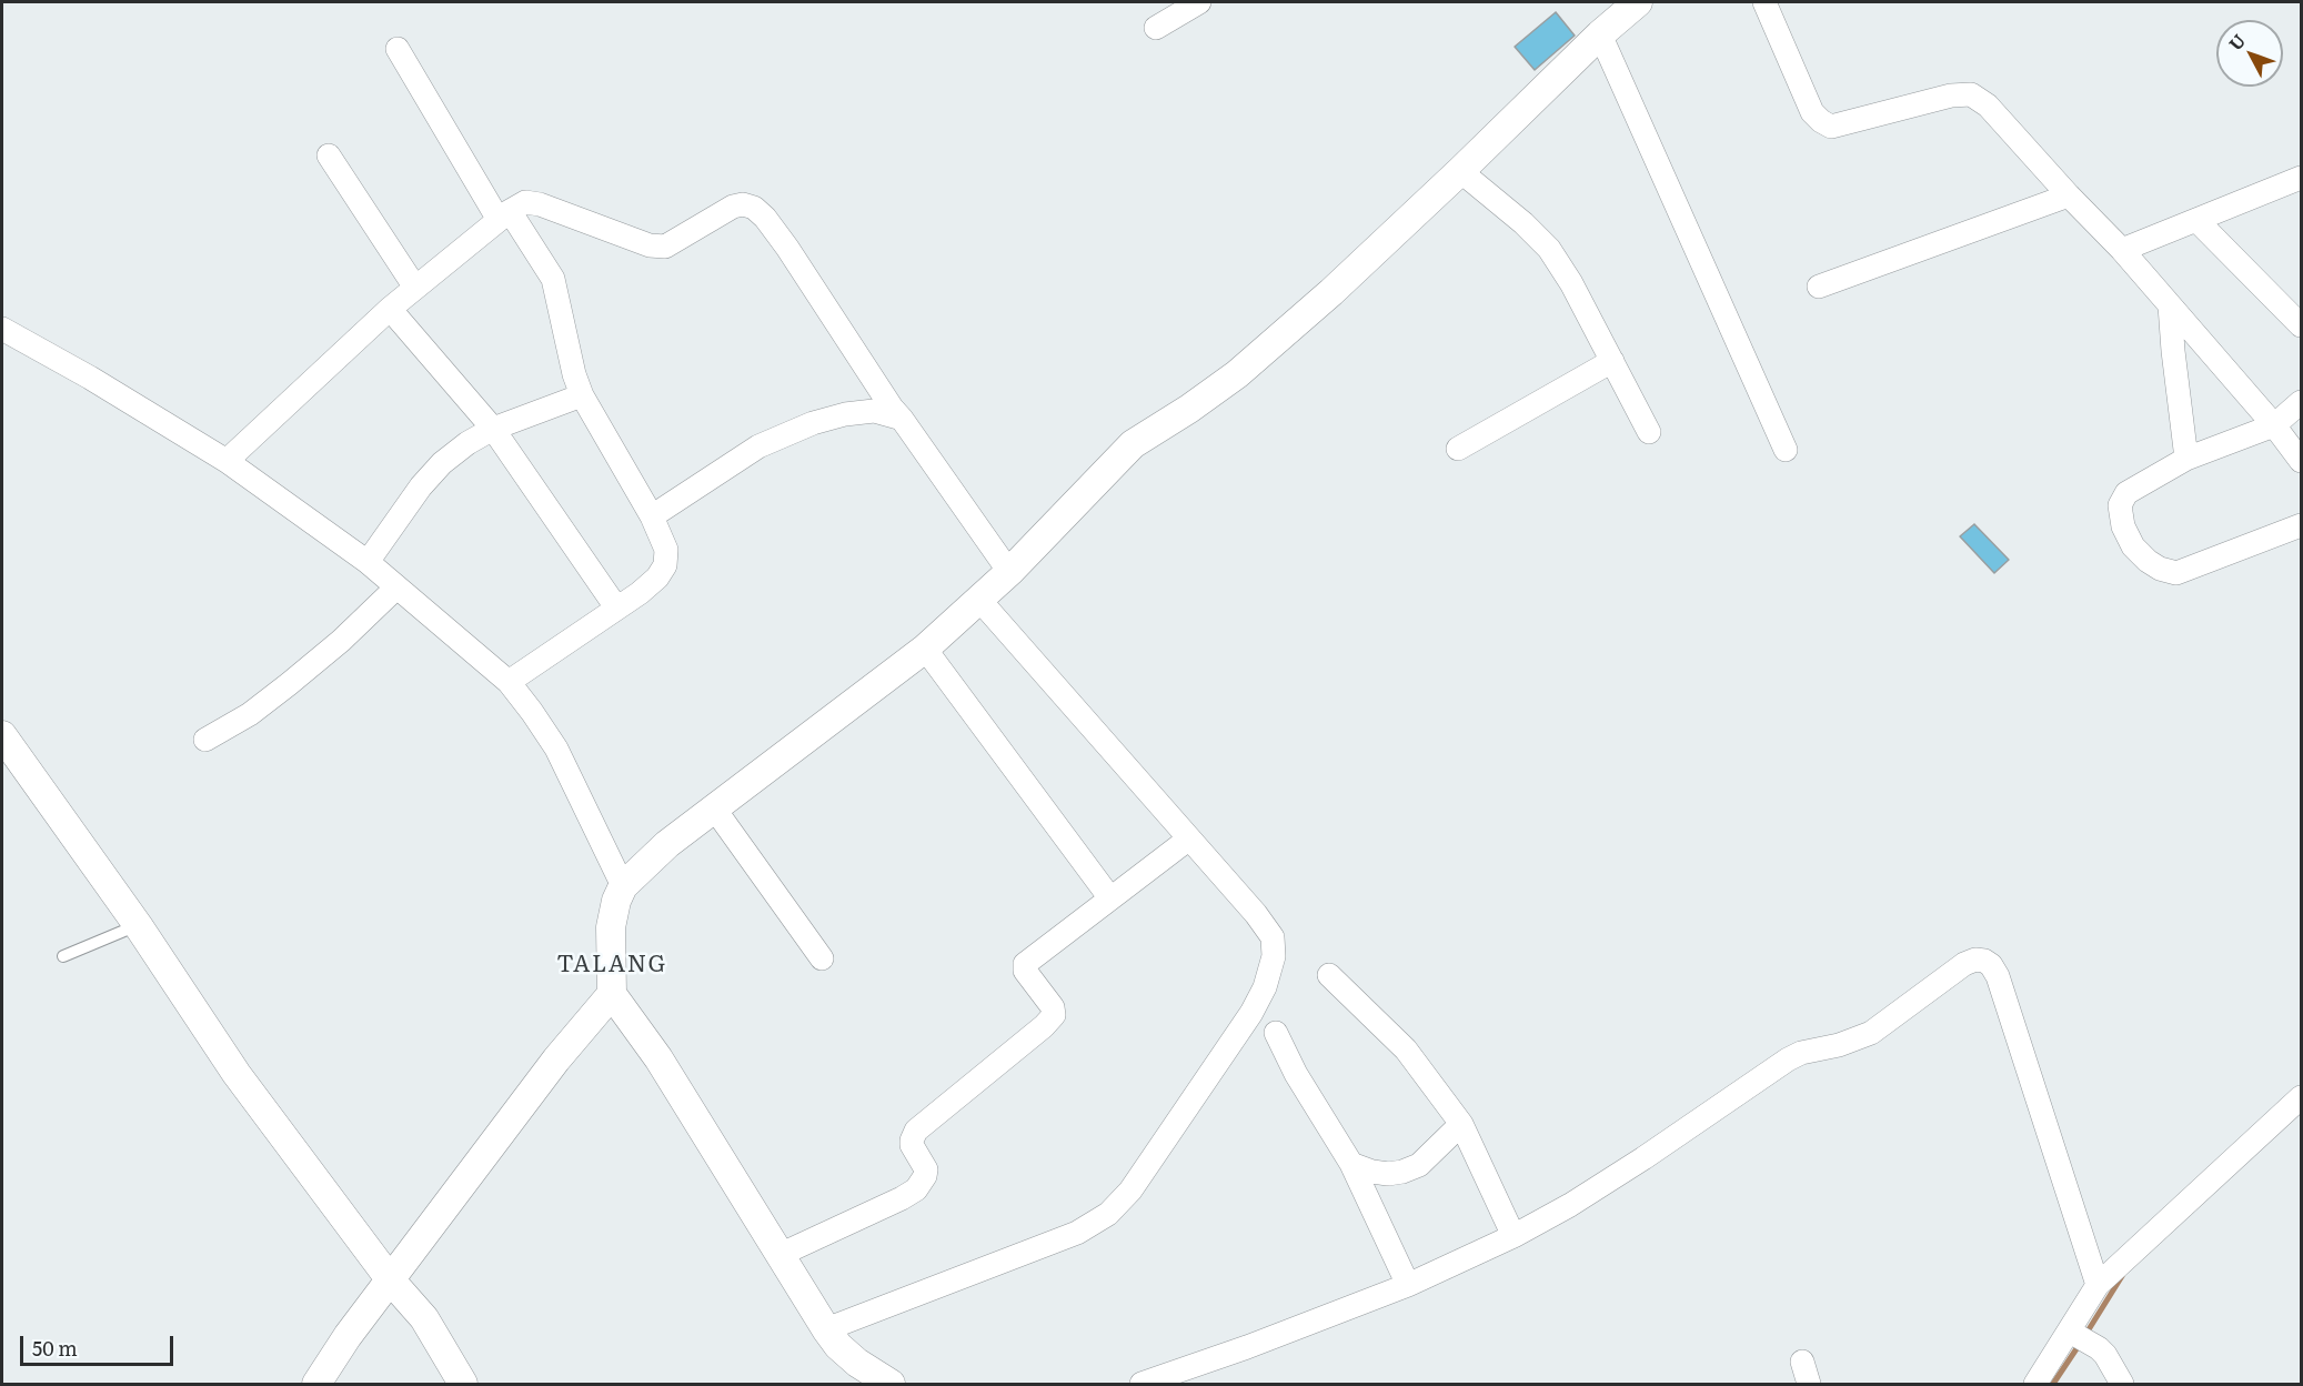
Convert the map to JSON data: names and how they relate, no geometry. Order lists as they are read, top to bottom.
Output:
{
  "districts": ["TALANG"],
  "scale_bar": "50 m",
  "north": "top left"
}
